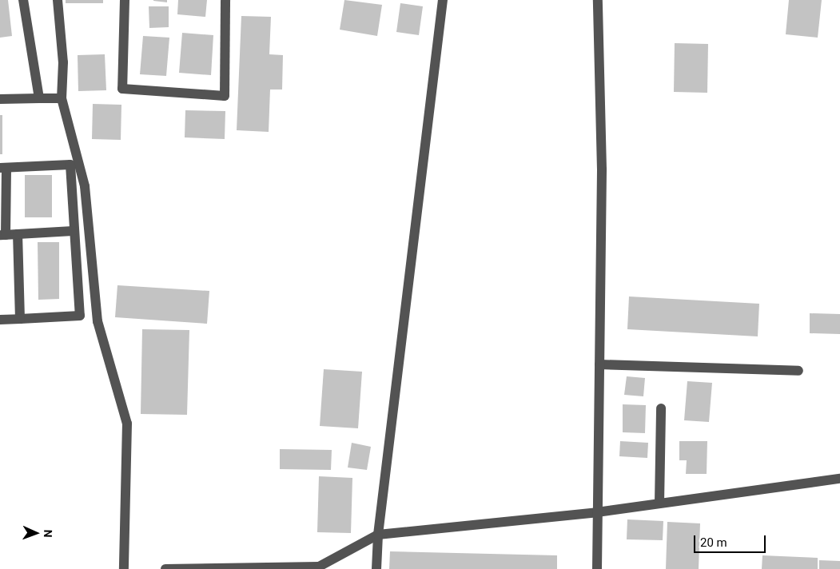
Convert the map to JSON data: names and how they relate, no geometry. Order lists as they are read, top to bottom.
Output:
{
  "scale_bar": "20 m",
  "north": "right"
}
